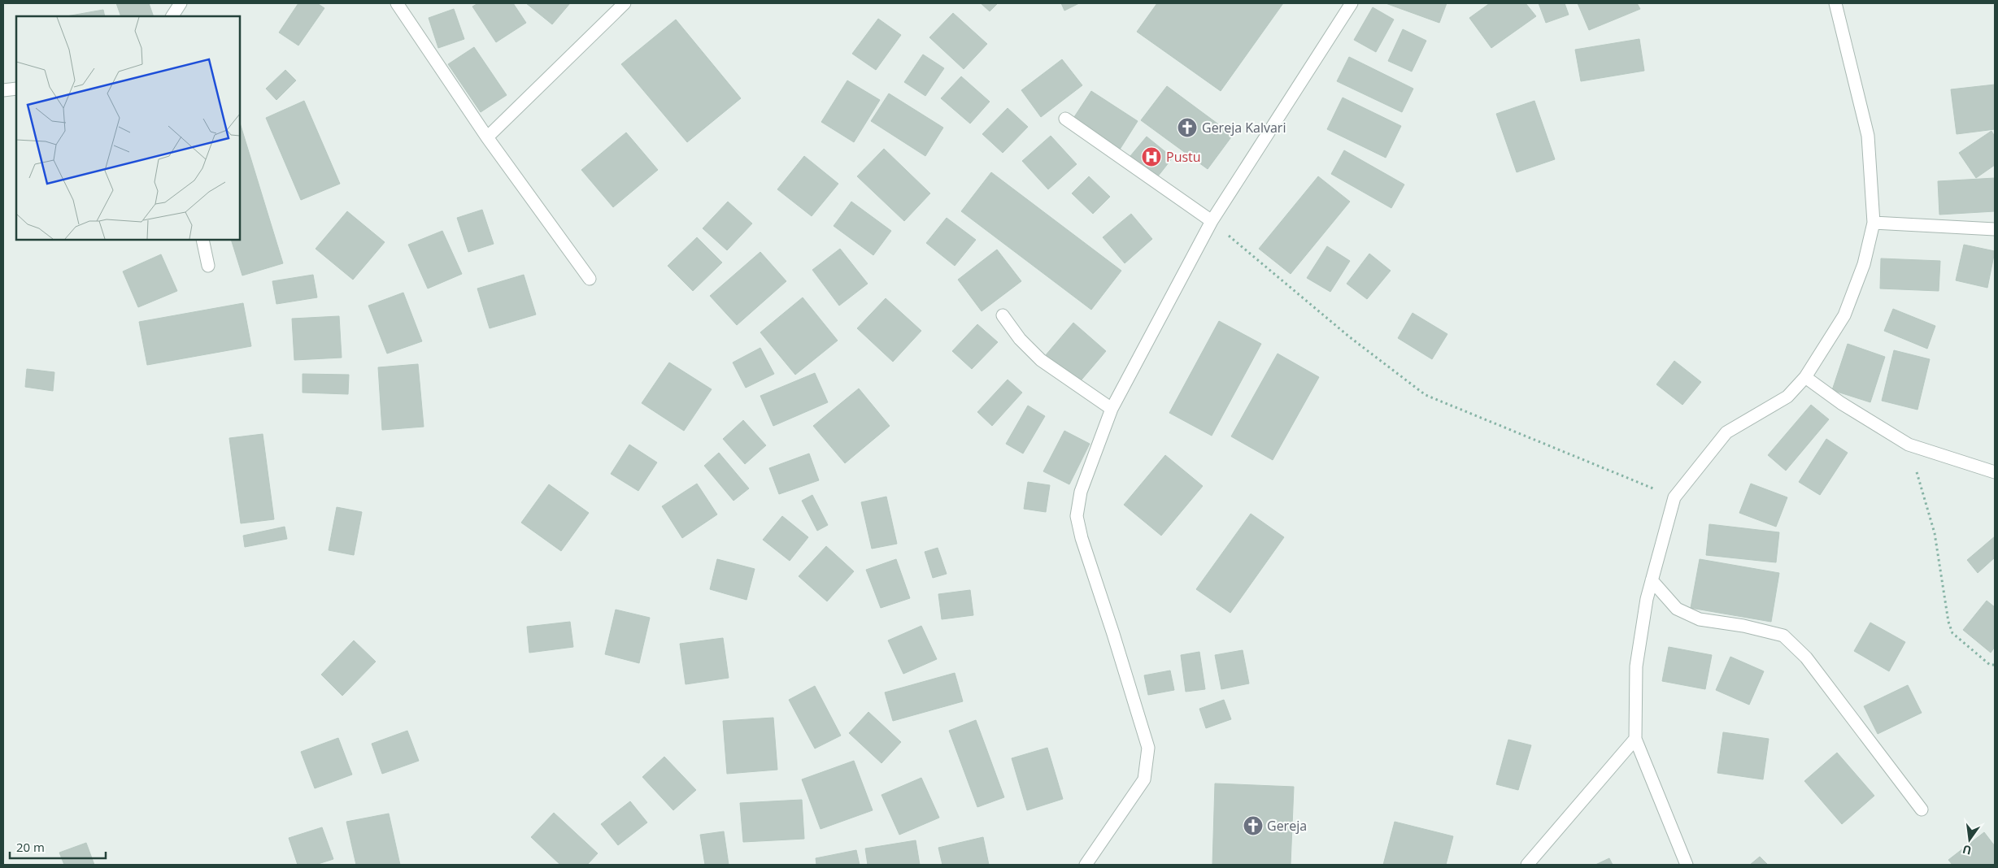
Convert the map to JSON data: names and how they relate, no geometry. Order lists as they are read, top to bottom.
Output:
{
  "places": {
    "church": ["Gereja Kalvari", "Gereja"],
    "hospital": ["Pustu"]
  },
  "scale_bar": "20 m",
  "north": "bottom"
}
